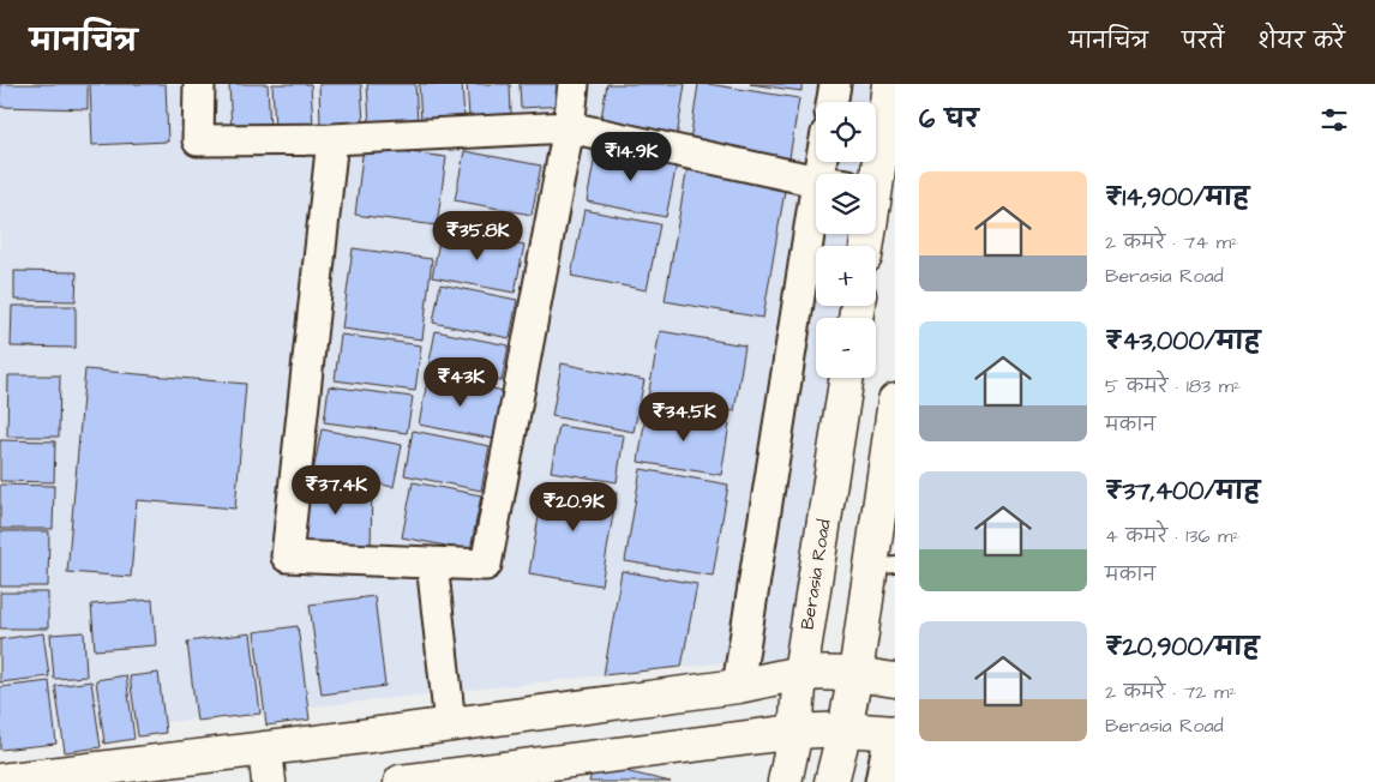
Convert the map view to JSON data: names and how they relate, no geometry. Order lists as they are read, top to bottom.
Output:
{
  "streets": {
    "main road": ["Berasia Road"]
  },
  "page": {
    "header": "मानचित्र",
    "nav": ["मानचित्र", "परतें", "शेयर करें"],
    "heading": "6 घर",
    "map_buttons": ["+", "−"],
    "price": [
      "₹14.9K",
      "₹35.8K",
      "₹43K",
      "₹34.5K",
      "₹37.4K",
      "₹20.9K"
    ],
    "list": [
      {
        "name": "₹14,900/माह",
        "note": "2 कमरे · 74 m² · Berasia Road"
      },
      {
        "name": "₹43,000/माह",
        "note": "5 कमरे · 183 m² · मकान"
      },
      {
        "name": "₹37,400/माह",
        "note": "4 कमरे · 136 m² · मकान"
      },
      {
        "name": "₹20,900/माह",
        "note": "2 कमरे · 72 m² · Berasia Road"
      }
    ]
  }
}
